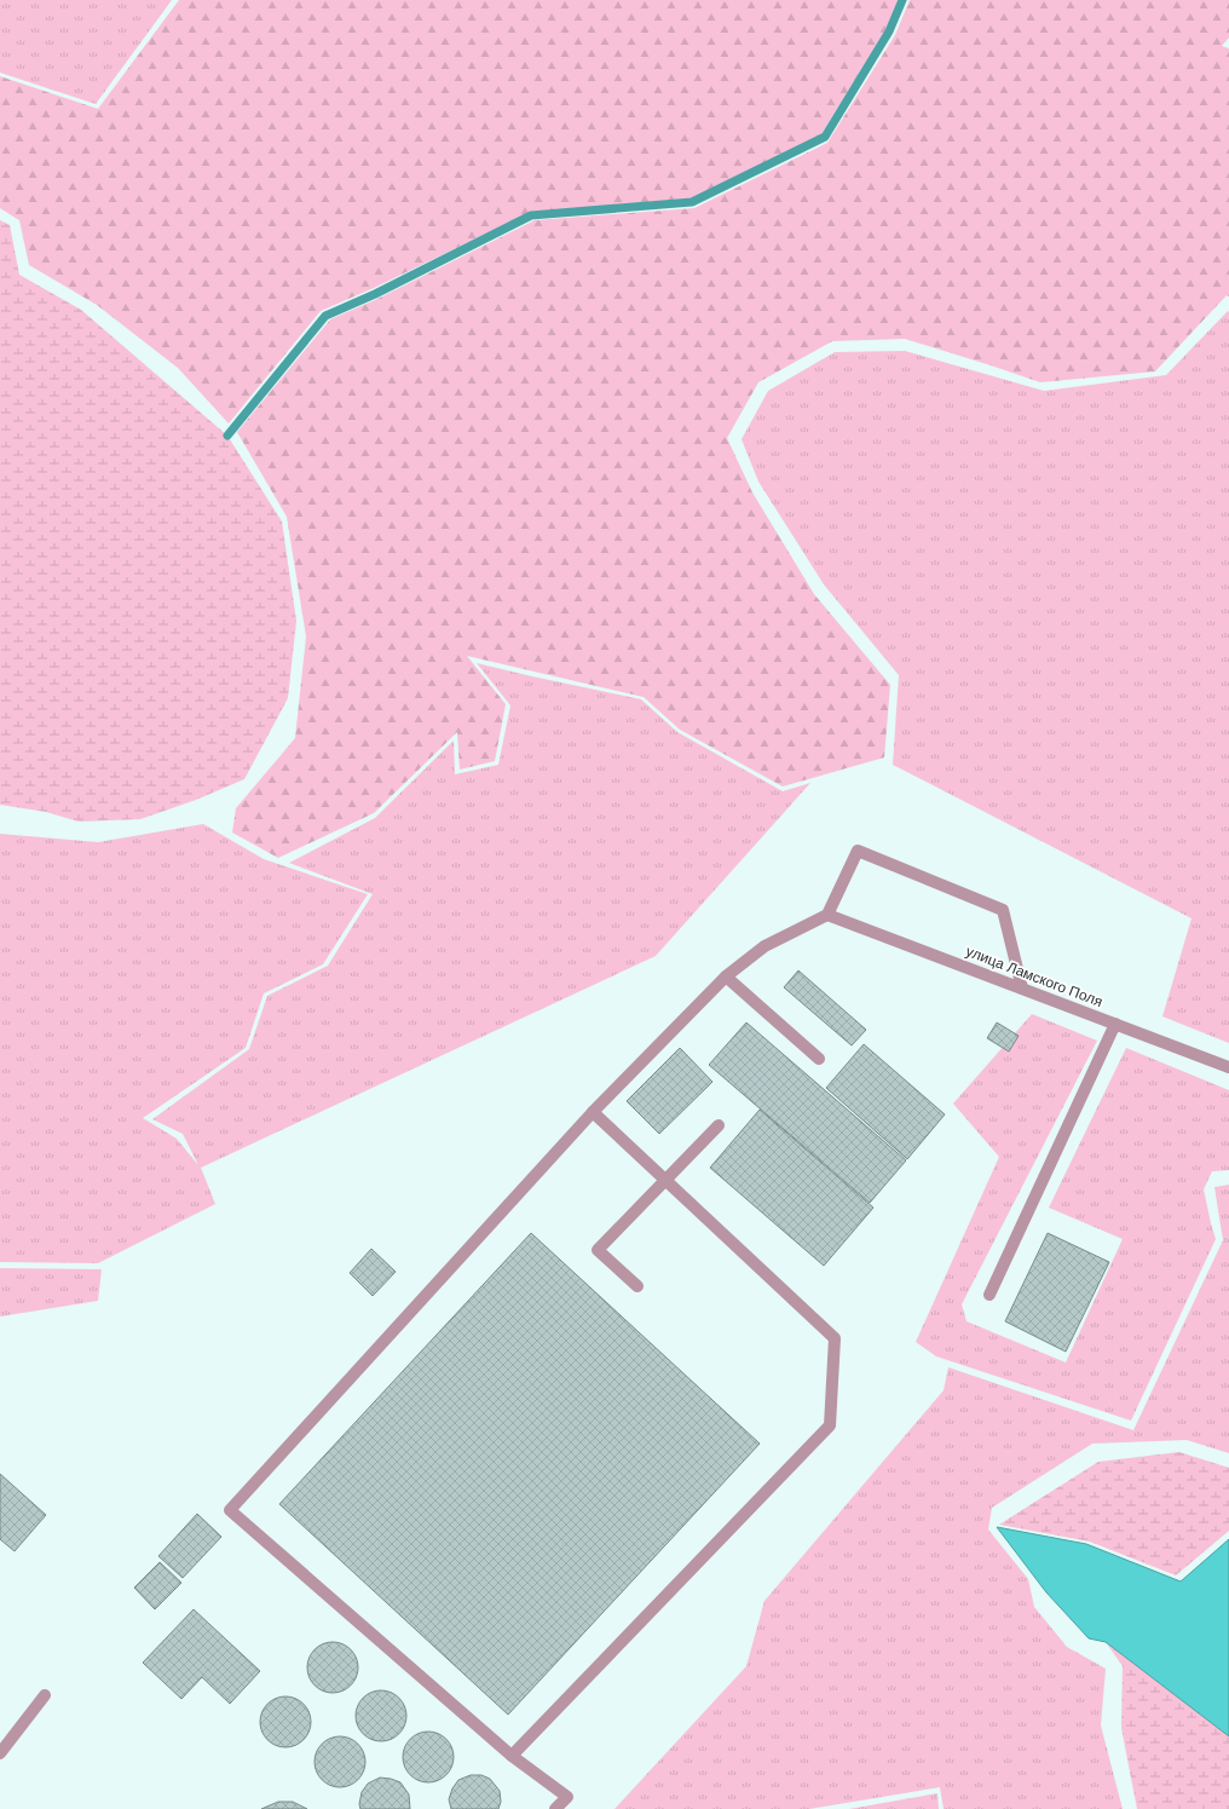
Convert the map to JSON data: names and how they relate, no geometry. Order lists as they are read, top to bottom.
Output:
{
  "streets": {
    "street": ["улица Ламского Поля"]
  }
}
